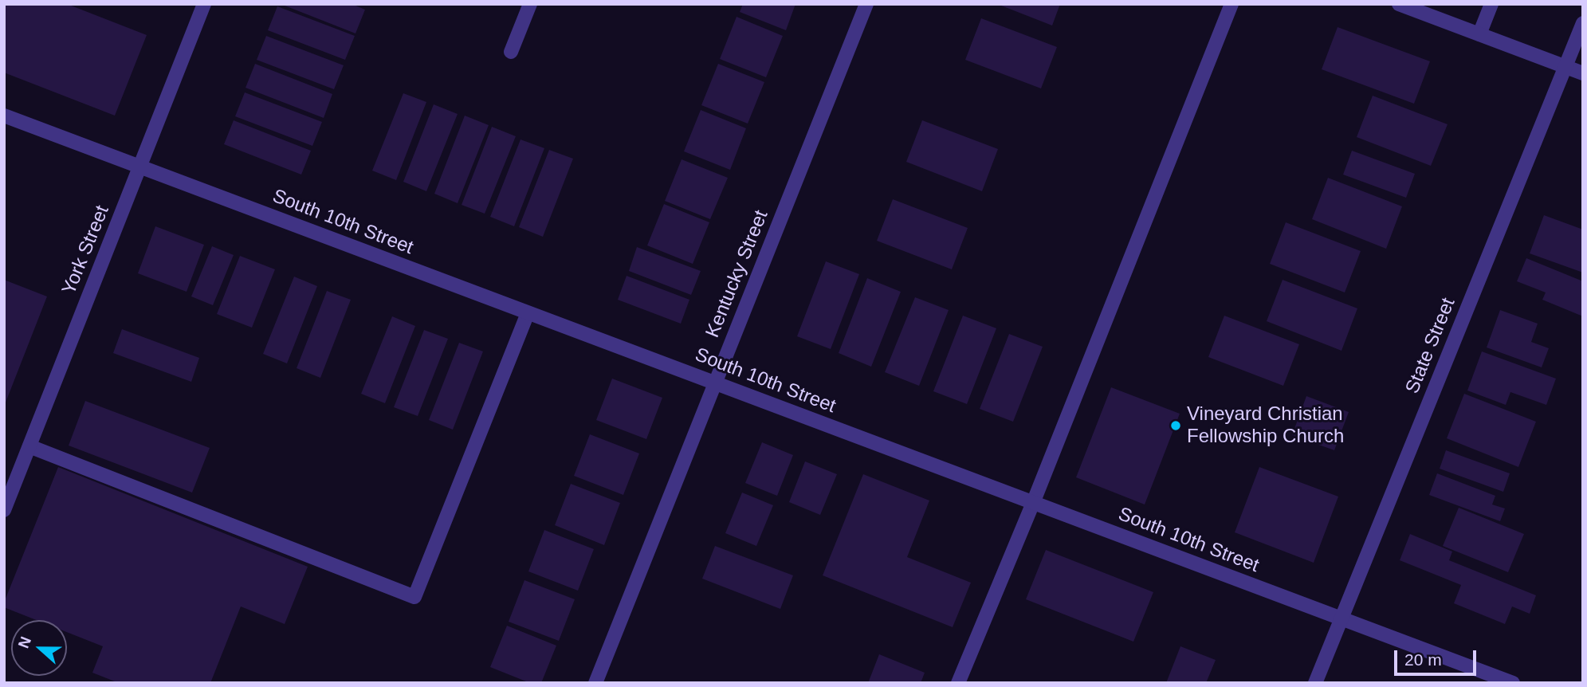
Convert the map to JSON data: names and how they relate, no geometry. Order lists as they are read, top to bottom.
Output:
{
  "streets": {
    "street": [
      "South 10th Street",
      "York Street",
      "Kentucky Street",
      "State Street"
    ]
  },
  "crossings": [
    ["South 10th Street", "York Street"],
    ["South 10th Street", "Kentucky Street"],
    ["South 10th Street", "State Street"]
  ],
  "places": ["Vineyard Christian Fellowship Church"],
  "scale_bar": "20 m",
  "north": "left"
}
